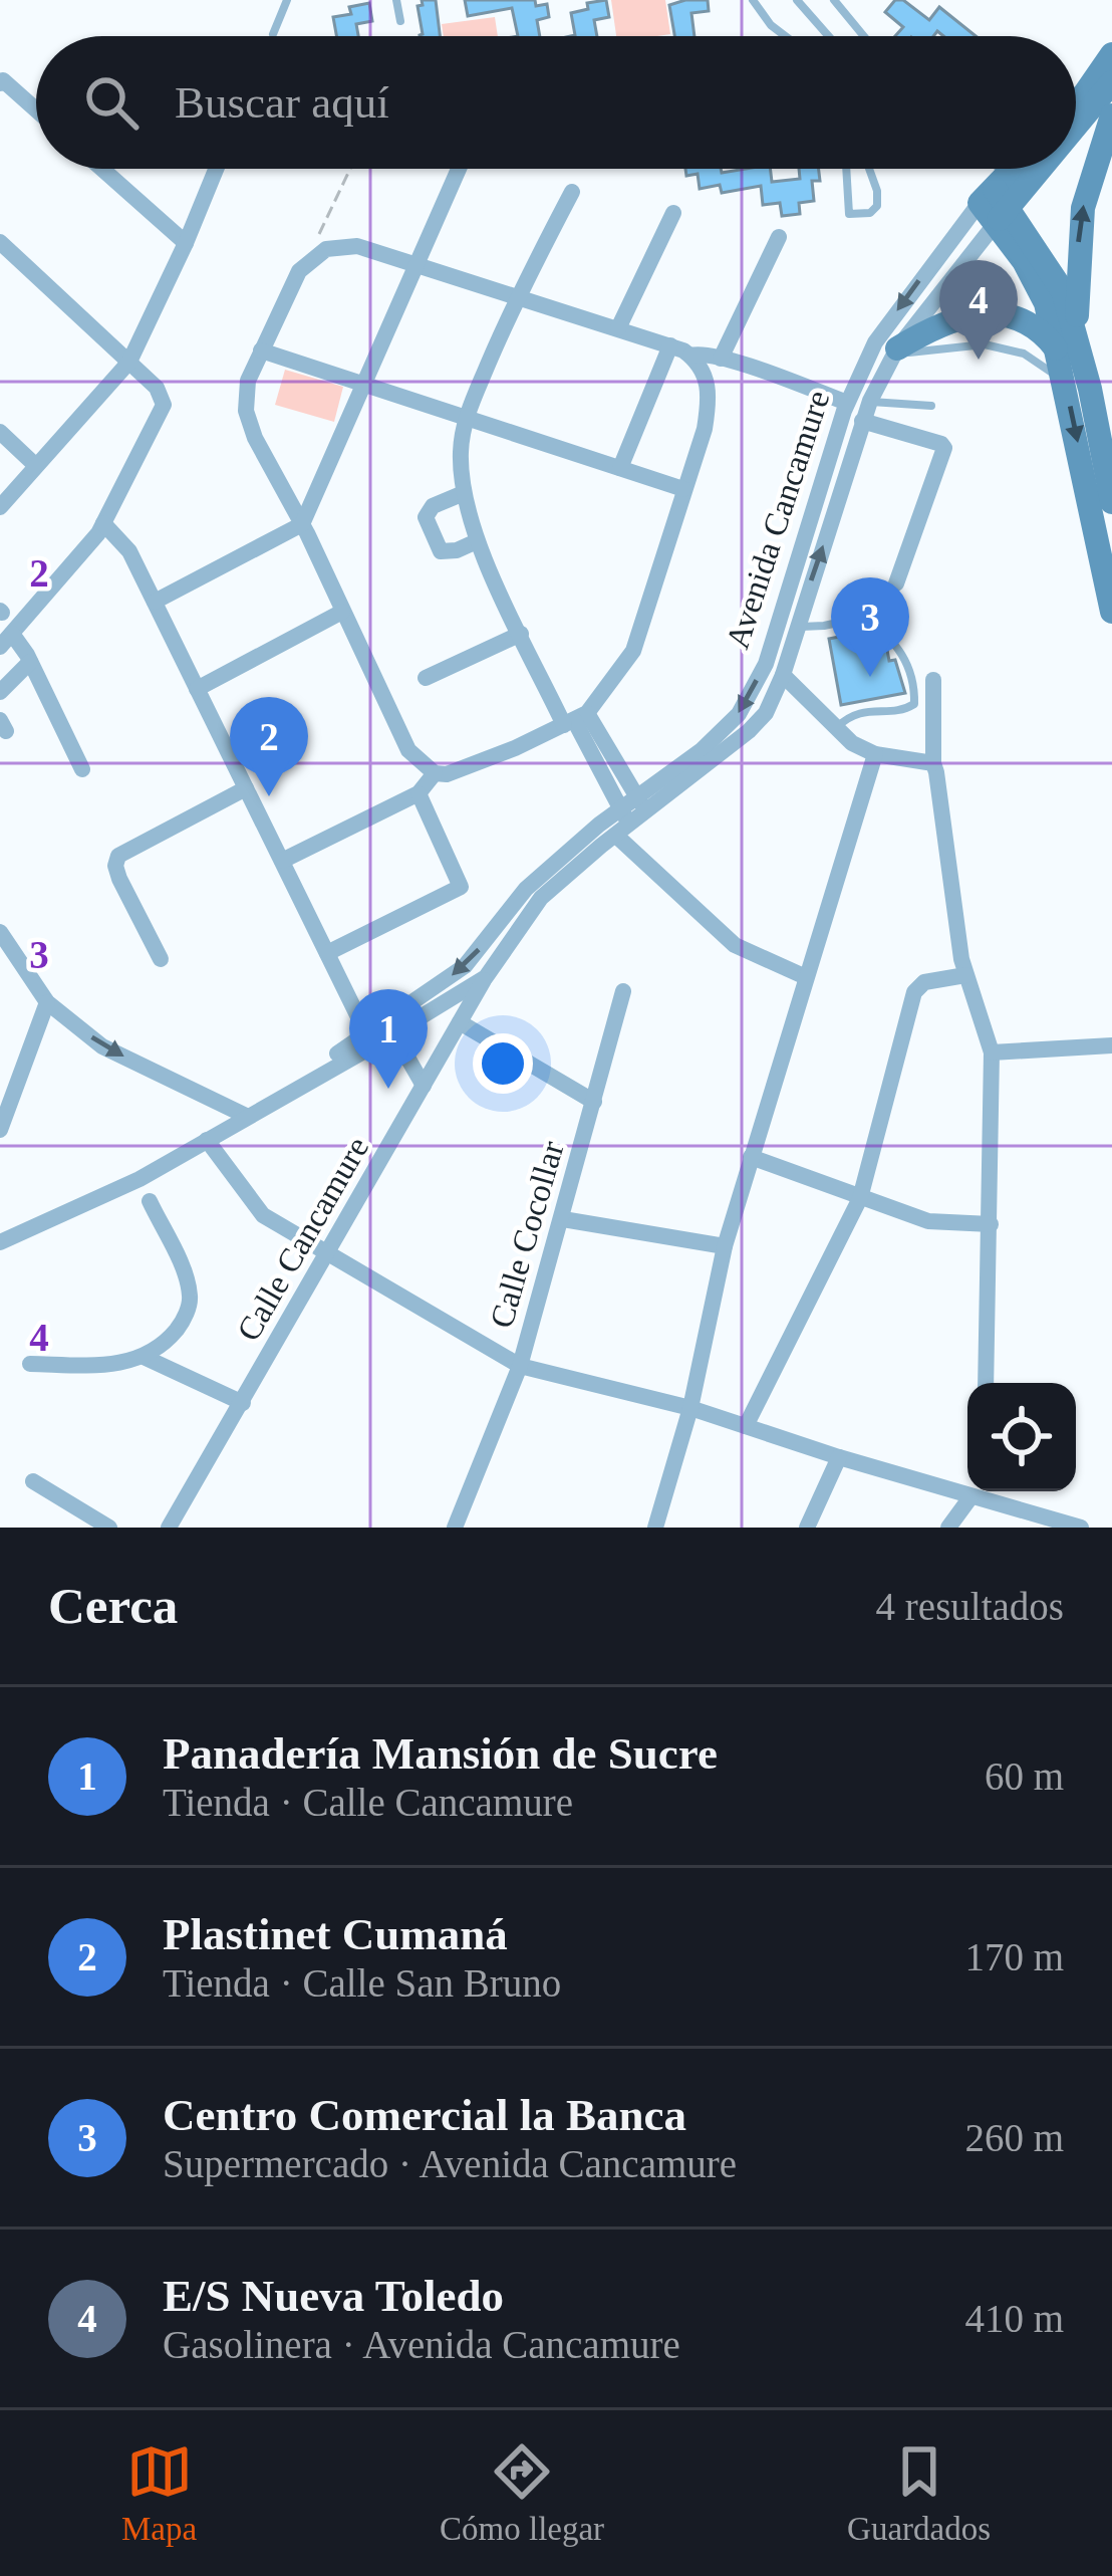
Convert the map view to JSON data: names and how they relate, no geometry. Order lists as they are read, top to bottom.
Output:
{
  "streets": {
    "main road": ["Avenida Cancamure"],
    "street": ["Calle Cocollar", "Calle Cancamure"]
  },
  "crossings": [
    ["Avenida Cancamure", "Calle Cancamure"]
  ],
  "page": {
    "search": "Buscar aquí",
    "pins": [
      "4",
      "3",
      "2",
      "1"
    ],
    "heading": ["Cerca", "4 resultados"],
    "list": [
      {
        "mark": "1",
        "name": "Panadería Mansión de Sucre",
        "note": "Tienda · Calle Cancamure",
        "value": "60 m"
      },
      {
        "mark": "2",
        "name": "Plastinet Cumaná",
        "note": "Tienda · Calle San Bruno",
        "value": "170 m"
      },
      {
        "mark": "3",
        "name": "Centro Comercial la Banca",
        "note": "Supermercado · Avenida Cancamure",
        "value": "260 m"
      },
      {
        "mark": "4",
        "name": "E/S Nueva Toledo",
        "note": "Gasolinera · Avenida Cancamure",
        "value": "410 m"
      }
    ],
    "nav": ["Mapa", "Cómo llegar", "Guardados"]
  },
  "grid": {
    "rows": ["2", "3", "4"]
  }
}
